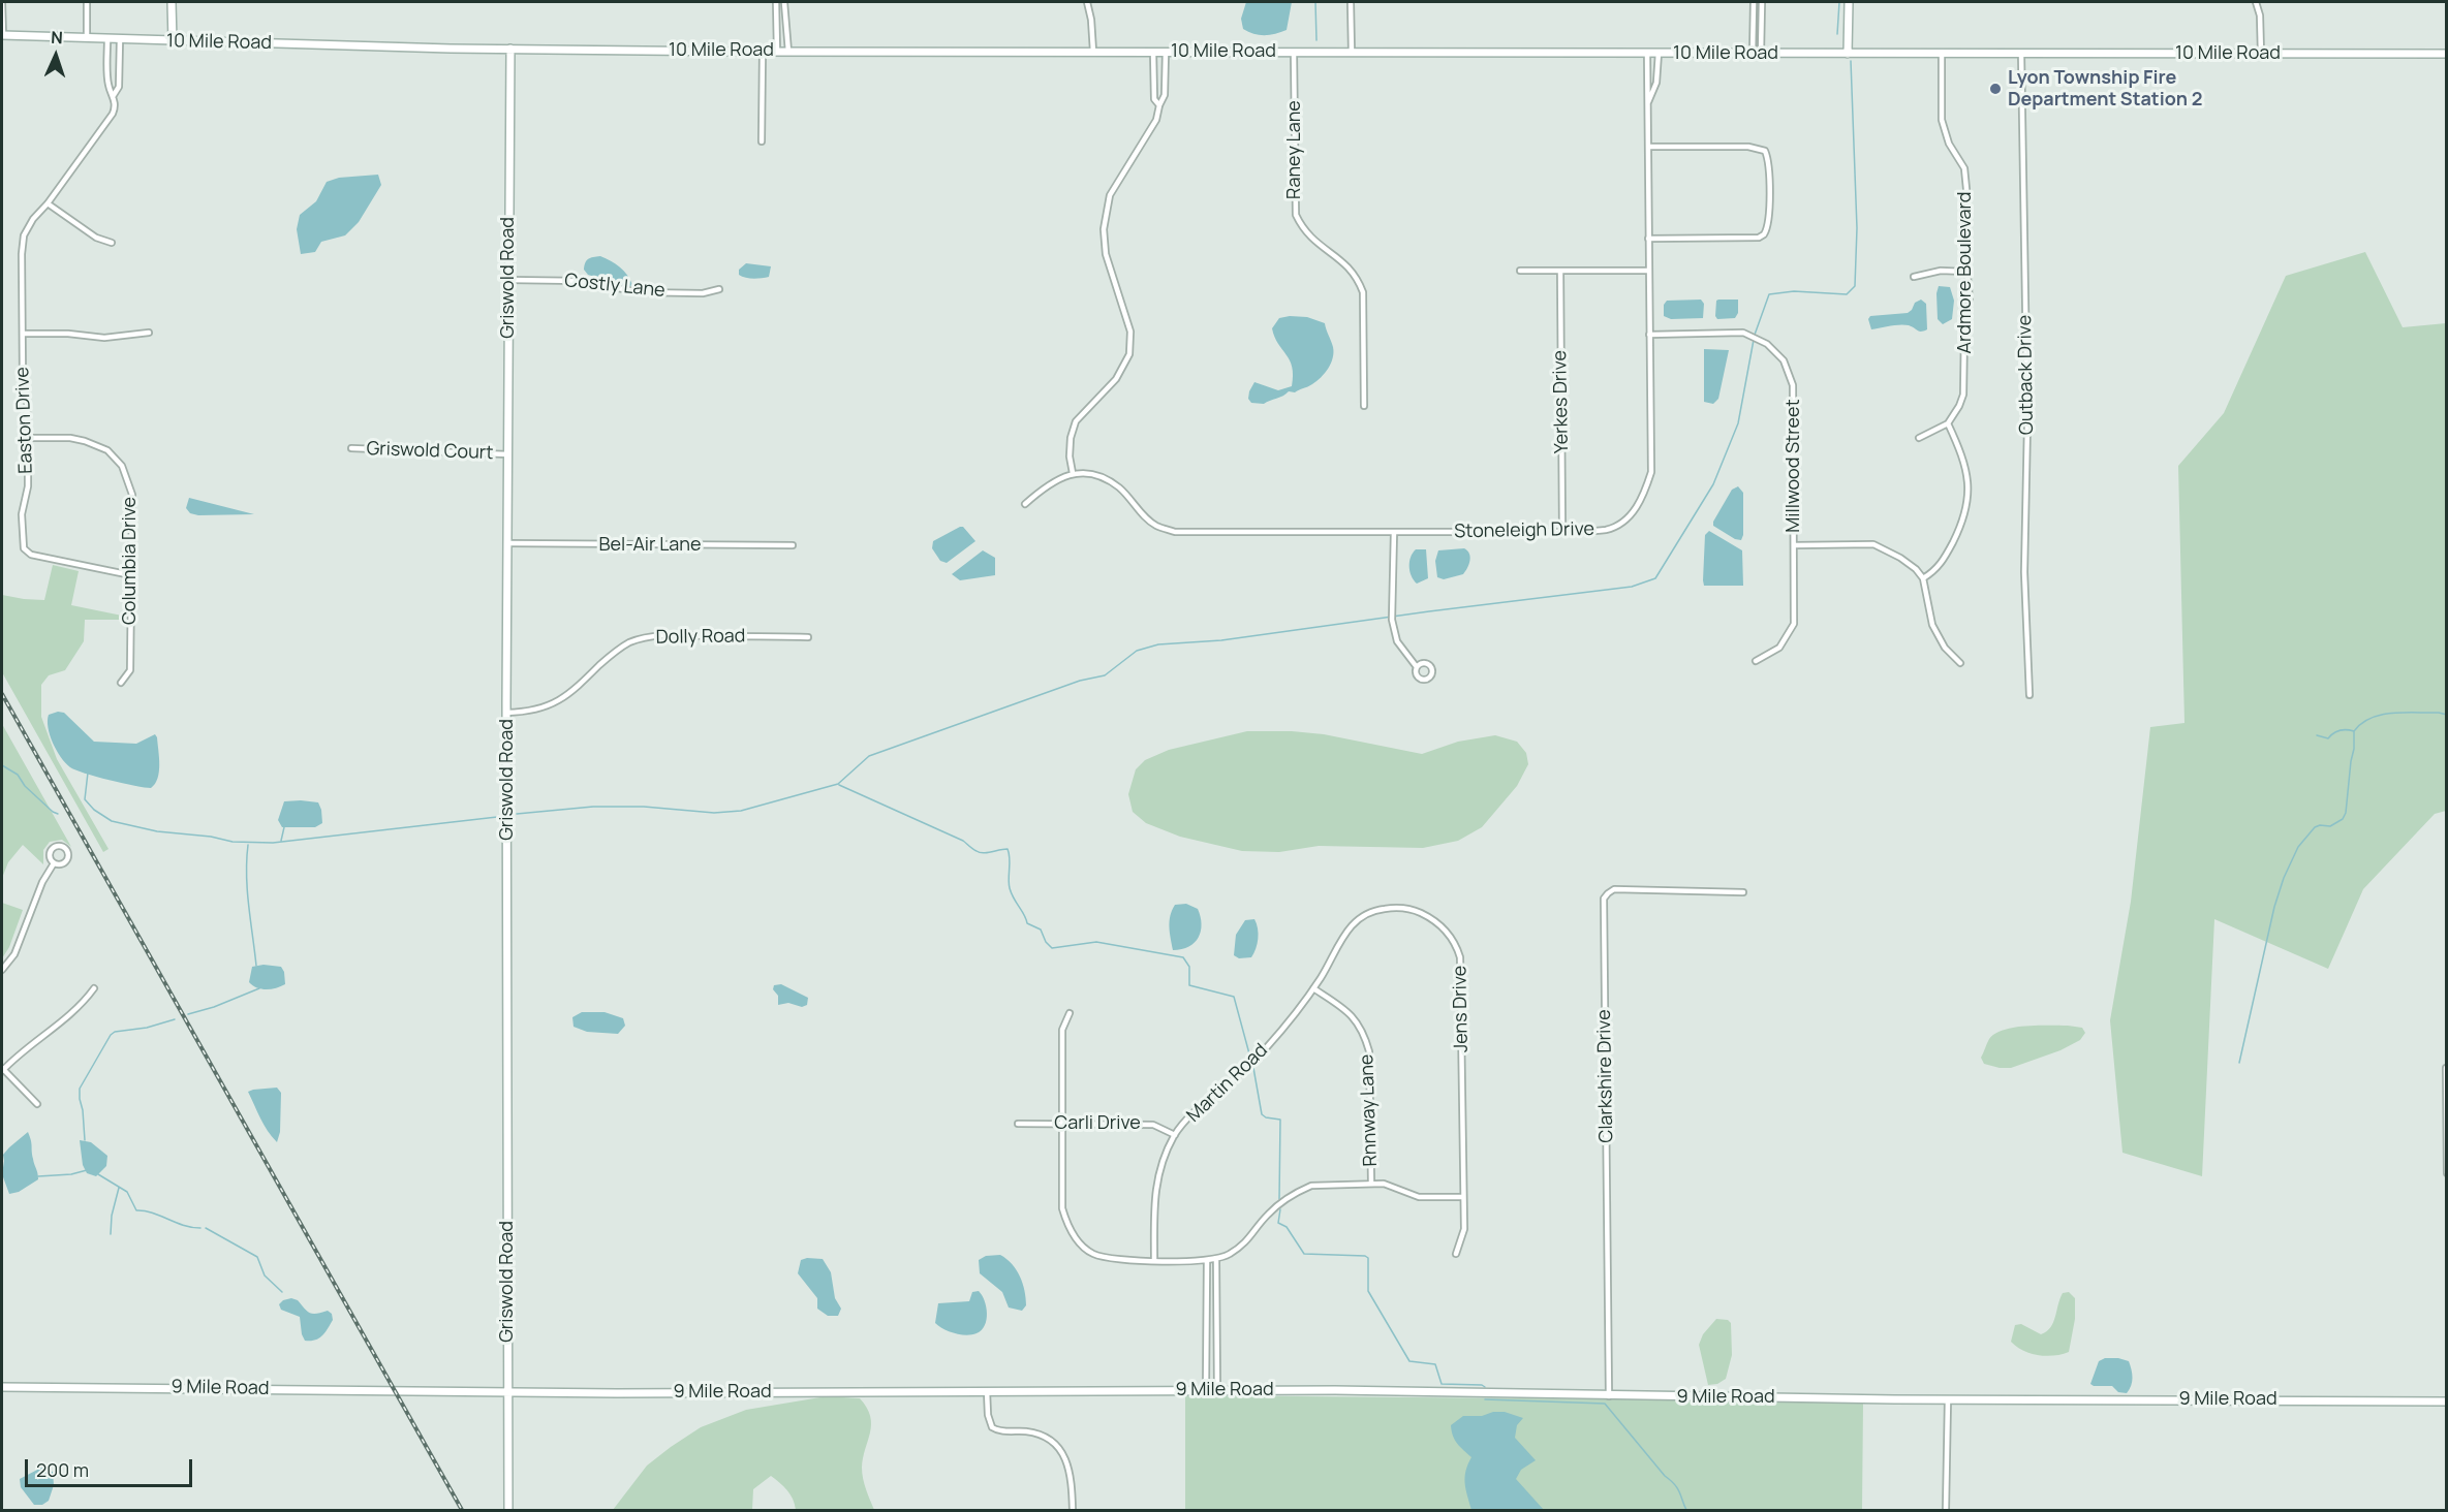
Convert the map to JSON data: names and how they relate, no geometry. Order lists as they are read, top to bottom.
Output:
{
  "streets": {
    "street": [
      "10 Mile Road",
      "Raney Lane",
      "Ardmore Boulevard",
      "Griswold Road",
      "Costly Lane",
      "Outback Drive",
      "Yerkes Drive",
      "Easton Drive",
      "Griswold Court",
      "Millwood Street",
      "Stoneleigh Drive",
      "Bel-Air Lane",
      "Columbia Drive",
      "Dolly Road",
      "Jens Drive",
      "Clarkshire Drive",
      "Martin Road",
      "Rnnway Lane",
      "Carli Drive",
      "9 Mile Road"
    ]
  },
  "crossings": [
    ["10 Mile Road", "Raney Lane"],
    ["10 Mile Road", "Ardmore Boulevard"],
    ["10 Mile Road", "Griswold Road"],
    ["10 Mile Road", "Outback Drive"],
    ["10 Mile Road", "Easton Drive"],
    ["10 Mile Road", "Stoneleigh Drive"],
    ["Griswold Road", "Costly Lane"],
    ["Griswold Road", "Griswold Court"],
    ["Griswold Road", "Bel-Air Lane"],
    ["Griswold Road", "Dolly Road"],
    ["Griswold Road", "9 Mile Road"],
    ["Yerkes Drive", "Stoneleigh Drive"],
    ["Easton Drive", "Columbia Drive"],
    ["Millwood Street", "Stoneleigh Drive"],
    ["Jens Drive", "Martin Road"],
    ["Jens Drive", "Rnnway Lane"],
    ["Clarkshire Drive", "9 Mile Road"],
    ["Martin Road", "Rnnway Lane"],
    ["Martin Road", "Carli Drive"]
  ],
  "places": ["Lyon Township Fire Department Station 2"],
  "scale_bar": "200 m",
  "north": "top"
}
